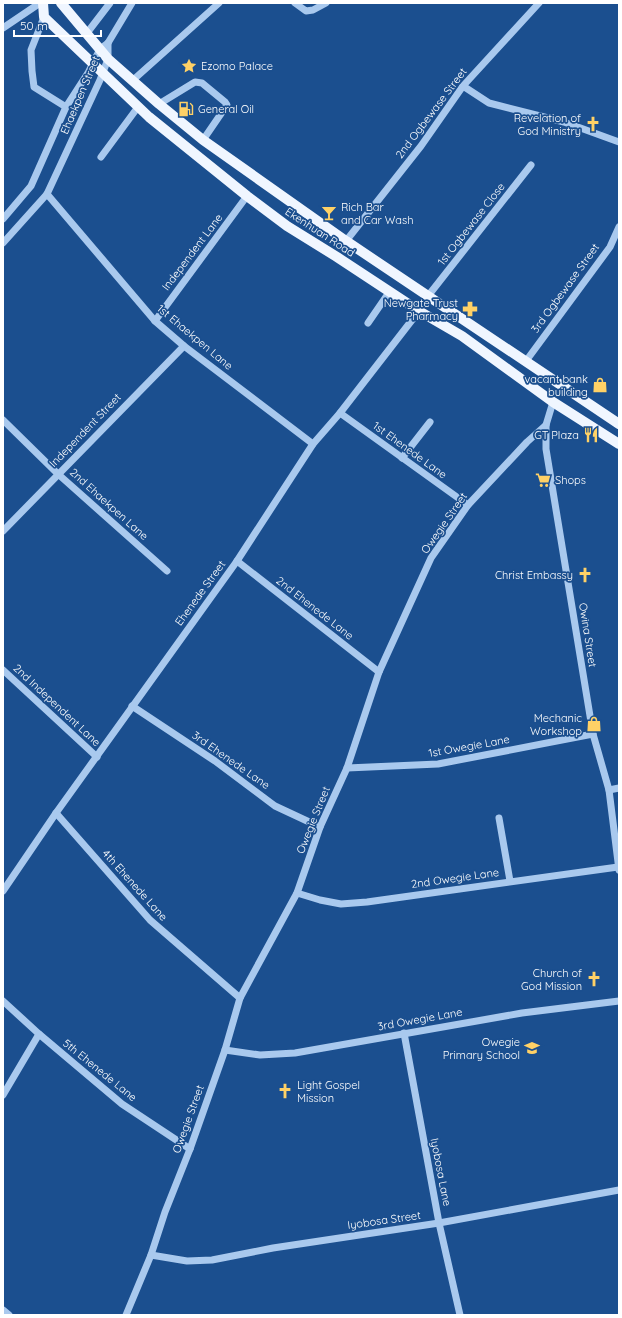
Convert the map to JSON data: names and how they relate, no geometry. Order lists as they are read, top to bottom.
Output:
{
  "streets": {
    "main road": ["Ekenhuan Road"],
    "street": [
      "Ehaekpen Street",
      "2nd Ogbewase Street",
      "1st Ogbewase Close",
      "Independent Lane",
      "3rd Ogbewase Street",
      "1st Ehaekpen Lane",
      "Independent Street",
      "1st Ehenede Lane",
      "2nd Ehaekpen Lane",
      "Owegie Street",
      "Ehenede Street",
      "2nd Ehenede Lane",
      "Owina Street",
      "2nd Independent Lane",
      "1st Owegie Lane",
      "3rd Ehenede Lane",
      "2nd Owegie Lane",
      "4th Ehenede Lane",
      "3rd Owegie Lane",
      "5th Ehenede Lane",
      "Iyobosa Lane",
      "Iyobosa Street"
    ]
  },
  "crossings": [
    ["Ehaekpen Street", "Ekenhuan Road"],
    ["Ehaekpen Street", "1st Ehaekpen Lane"],
    ["2nd Ogbewase Street", "Ekenhuan Road"],
    ["1st Ogbewase Close", "Ekenhuan Road"],
    ["Ekenhuan Road", "Independent Lane"],
    ["Ekenhuan Road", "3rd Ogbewase Street"],
    ["Ekenhuan Road", "Ehenede Street"],
    ["Ekenhuan Road", "Owina Street"],
    ["Independent Lane", "1st Ehaekpen Lane"],
    ["1st Ehaekpen Lane", "Independent Street"],
    ["1st Ehaekpen Lane", "Ehenede Street"],
    ["Independent Street", "2nd Ehaekpen Lane"],
    ["1st Ehenede Lane", "Owegie Street"],
    ["1st Ehenede Lane", "Ehenede Street"],
    ["Owegie Street", "2nd Ehenede Lane"],
    ["Owegie Street", "Owina Street"],
    ["Owegie Street", "1st Owegie Lane"],
    ["Owegie Street", "3rd Ehenede Lane"],
    ["Owegie Street", "2nd Owegie Lane"],
    ["Owegie Street", "4th Ehenede Lane"],
    ["Owegie Street", "3rd Owegie Lane"],
    ["Owegie Street", "5th Ehenede Lane"],
    ["Owegie Street", "Iyobosa Street"],
    ["Ehenede Street", "2nd Ehenede Lane"],
    ["Ehenede Street", "2nd Independent Lane"],
    ["Ehenede Street", "3rd Ehenede Lane"],
    ["Ehenede Street", "4th Ehenede Lane"],
    ["Owina Street", "1st Owegie Lane"],
    ["Owina Street", "2nd Owegie Lane"],
    ["3rd Owegie Lane", "Iyobosa Lane"],
    ["Iyobosa Lane", "Iyobosa Street"]
  ],
  "places": {
    "place": ["Ezomo Palace"],
    "fuel station": ["General Oil"],
    "church": [
      "Revelation of God Ministry",
      "Christ Embassy",
      "Church of God Mission",
      "Light Gospel Mission"
    ],
    "bar": ["Rich Bar and Car Wash"],
    "pharmacy": ["Newgate Trust Pharmacy"],
    "shop": ["vacant bank building", "Mechanic Workshop"],
    "restaurant": ["GT Plaza"],
    "supermarket": ["Shops"],
    "school or university": ["Owegie Primary School"]
  },
  "scale_bar": "50 m"
}
